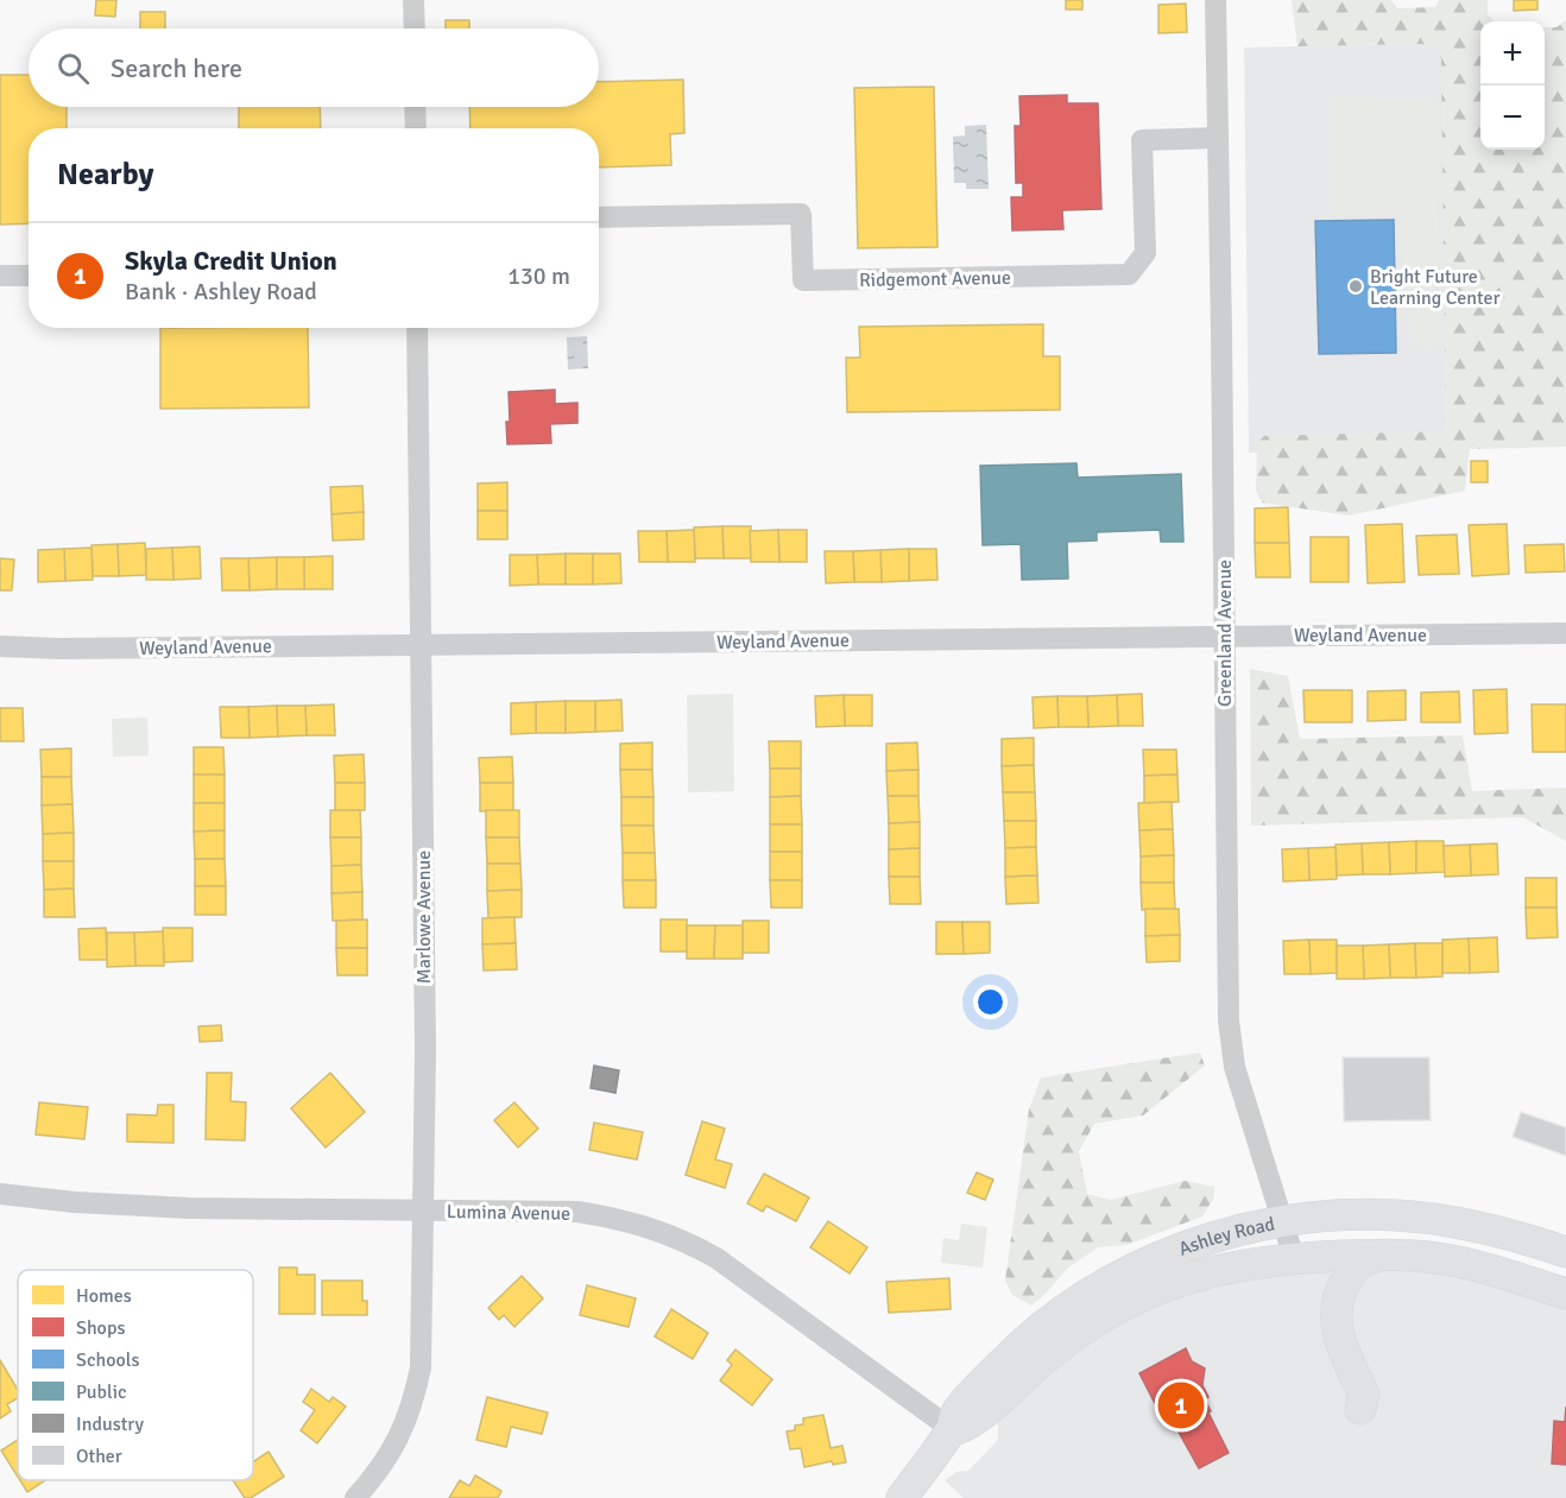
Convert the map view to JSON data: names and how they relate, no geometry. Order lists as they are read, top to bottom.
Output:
{
  "streets": {
    "street": [
      "Ridgemont Avenue",
      "Greenland Avenue",
      "Weyland Avenue",
      "Marlowe Avenue",
      "Lumina Avenue",
      "Ashley Road"
    ]
  },
  "crossings": [
    ["Ridgemont Avenue", "Greenland Avenue"],
    ["Greenland Avenue", "Weyland Avenue"],
    ["Greenland Avenue", "Ashley Road"],
    ["Weyland Avenue", "Marlowe Avenue"],
    ["Marlowe Avenue", "Lumina Avenue"],
    ["Lumina Avenue", "Ashley Road"]
  ],
  "places": ["Bright Future Learning Center"],
  "legend": [
    "Homes",
    "Shops",
    "Schools",
    "Public",
    "Industry",
    "Other"
  ],
  "page": {
    "map_buttons": ["+", "−"],
    "search": "Search here",
    "heading": "Nearby",
    "list": [
      {
        "mark": "1",
        "name": "Skyla Credit Union",
        "note": "Bank · Ashley Road",
        "value": "130 m"
      }
    ],
    "pins": "1"
  }
}
